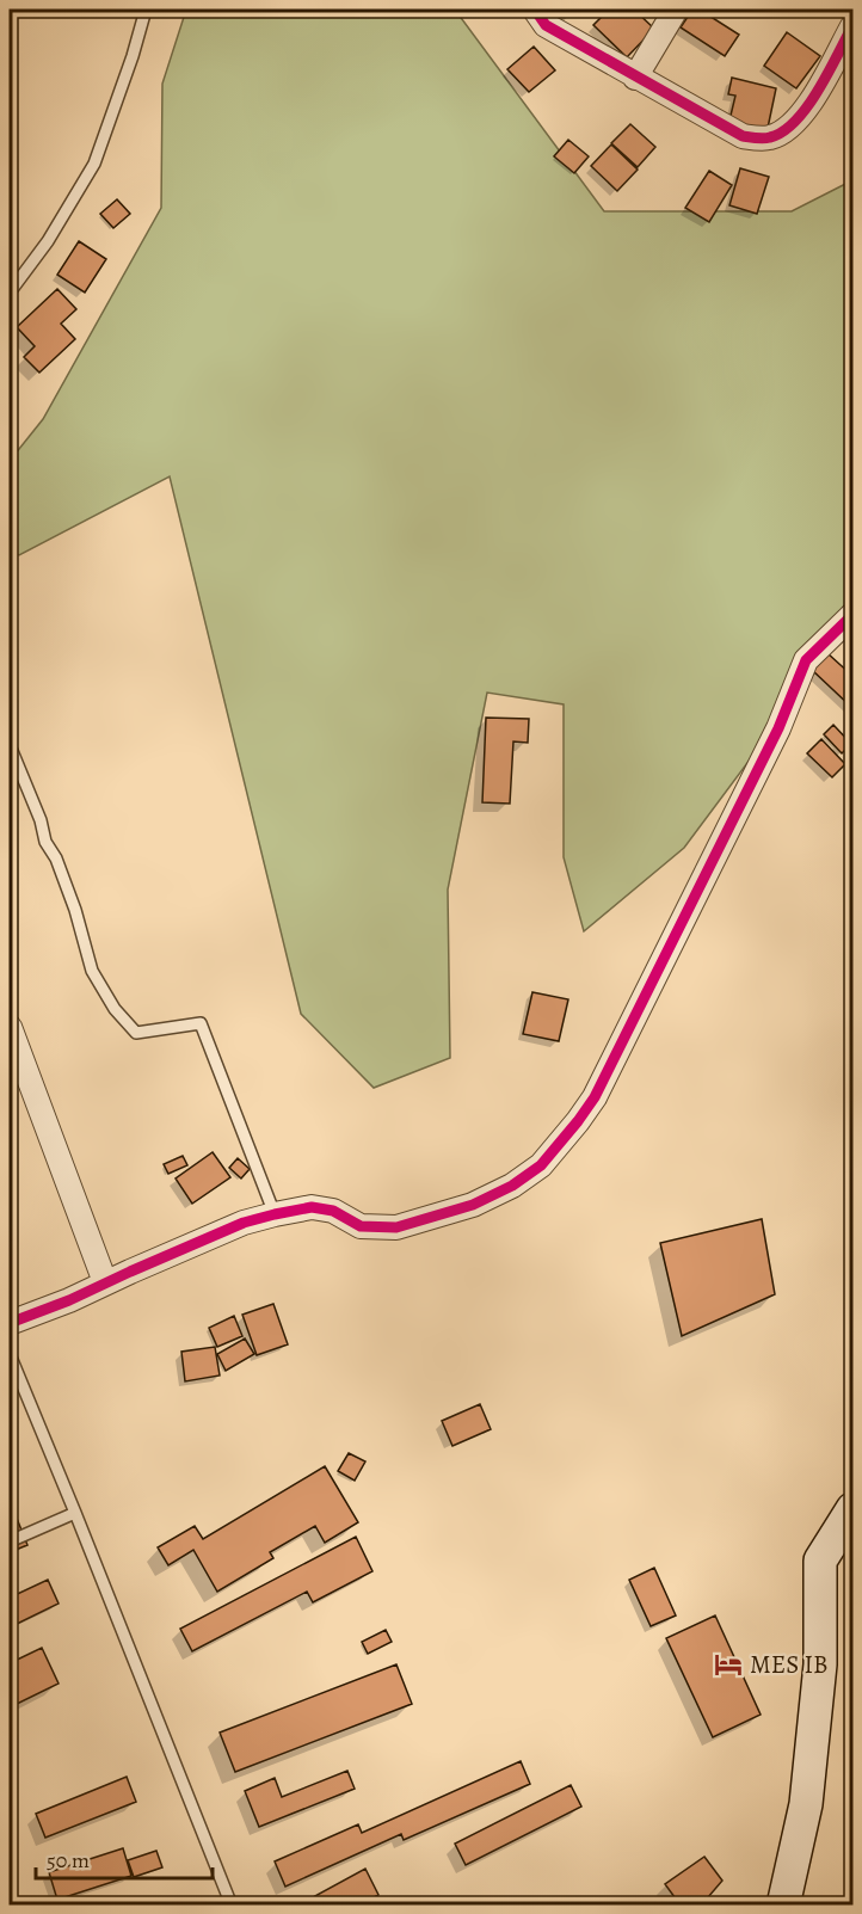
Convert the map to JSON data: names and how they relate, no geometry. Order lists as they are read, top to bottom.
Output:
{
  "places": {
    "hotel": ["MES IB"]
  },
  "scale_bar": "50 m"
}
